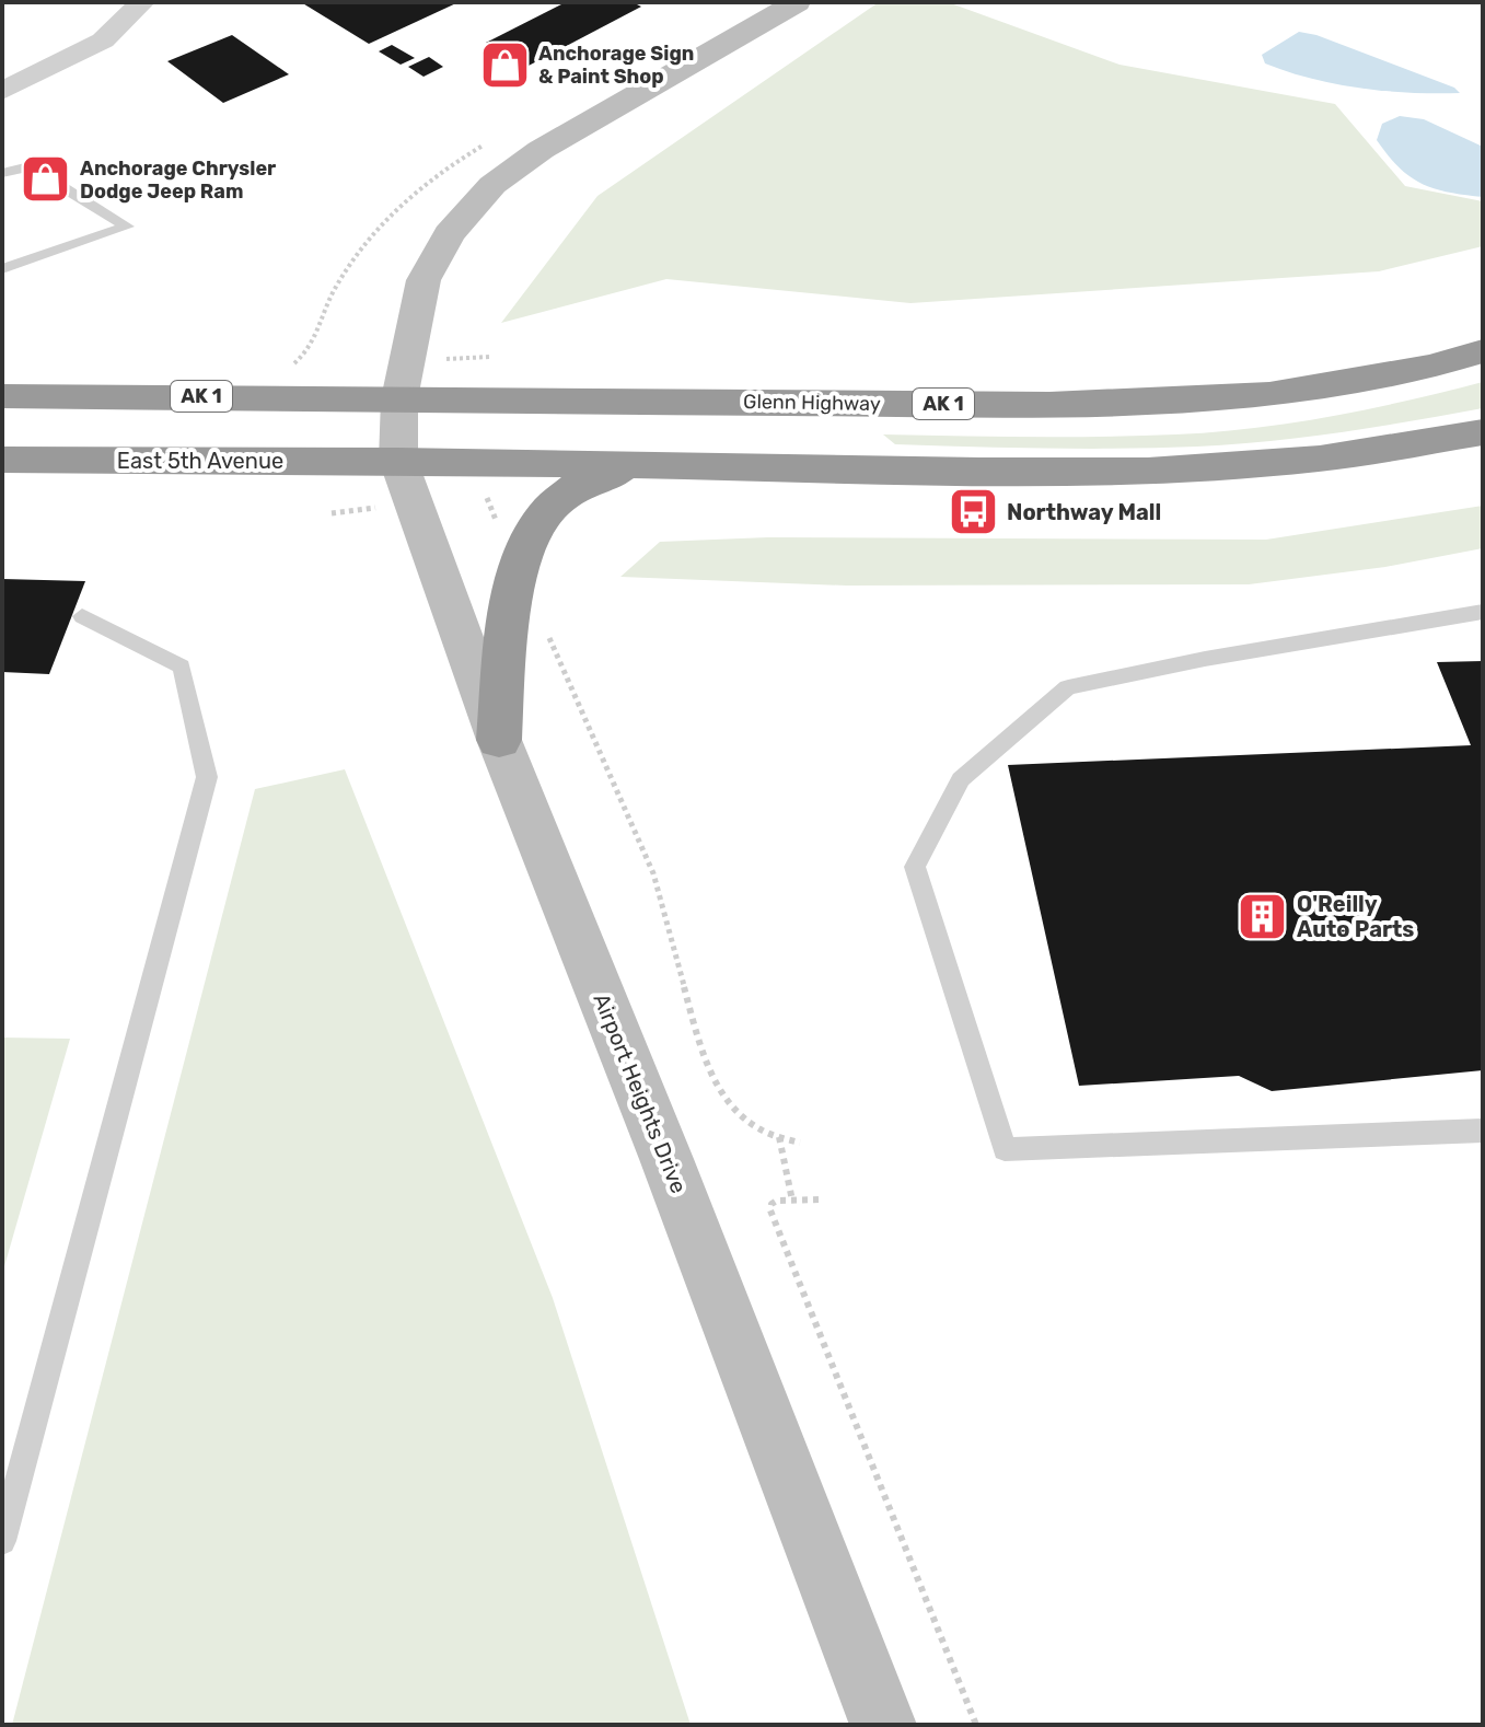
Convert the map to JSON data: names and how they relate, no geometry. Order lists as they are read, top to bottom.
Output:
{
  "streets": {
    "highway": ["AK 1", "Glenn Highway", "East 5th Avenue"],
    "street": ["Airport Heights Drive"]
  },
  "crossings": [
    ["AK 1", "Glenn Highway"],
    ["East 5th Avenue", "Airport Heights Drive"]
  ],
  "places": {
    "shop": ["Anchorage Sign & Paint Shop", "Anchorage Chrysler Dodge Jeep Ram"],
    "bus stop": ["Northway Mall"],
    "building": ["O'Reilly Auto Parts"]
  }
}
